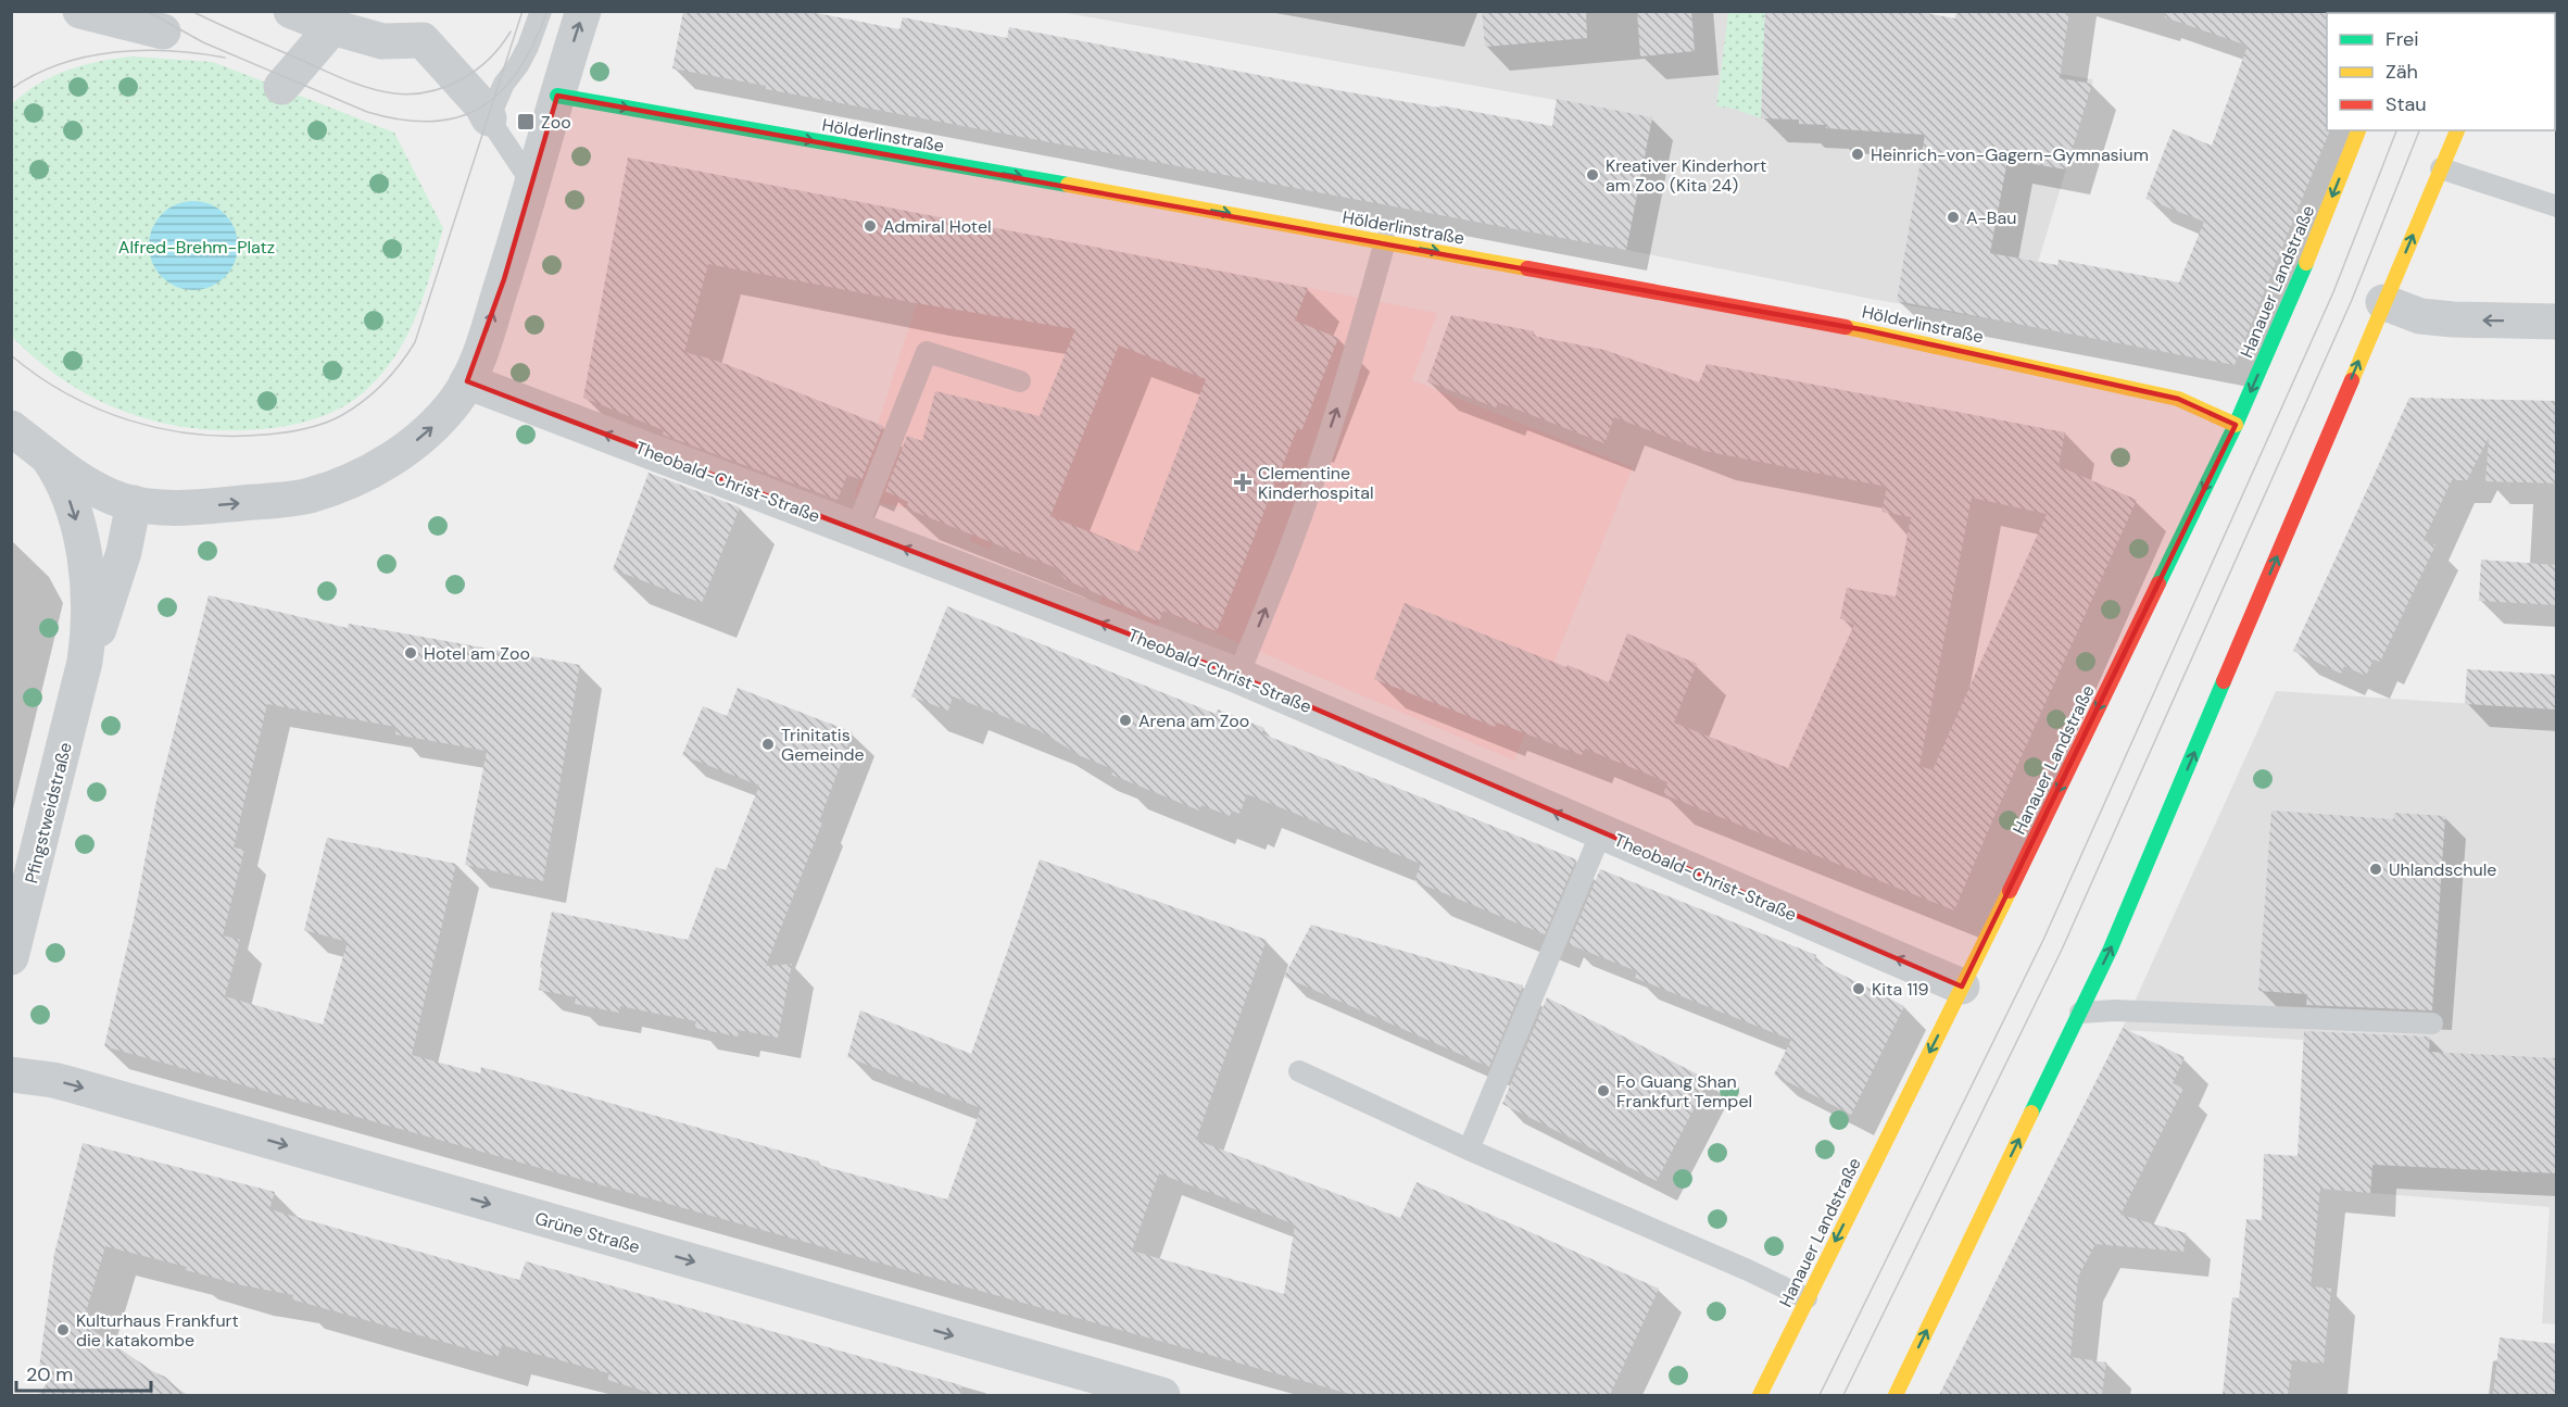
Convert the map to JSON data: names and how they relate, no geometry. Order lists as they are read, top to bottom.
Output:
{
  "streets": {
    "main road": ["Hölderlinstraße", "Hanauer Landstraße"],
    "street": ["Theobald-Christ-Straße", "Pfingstweidstraße", "Grüne Straße"]
  },
  "crossings": [
    ["Hölderlinstraße", "Hanauer Landstraße"],
    ["Hanauer Landstraße", "Theobald-Christ-Straße"]
  ],
  "one_way": ["Hölderlinstraße", "Theobald-Christ-Straße", "Grüne Straße"],
  "parks": ["Alfred-Brehm-Platz"],
  "places": {
    "transit": ["Zoo"],
    "other": [
      "Heinrich-von-Gagern-Gymnasium",
      "Kreativer Kinderhort am Zoo (Kita 24)",
      "A-Bau",
      "Admiral Hotel",
      "Hotel am Zoo",
      "Arena am Zoo",
      "Trinitatis Gemeinde",
      "Uhlandschule",
      "Kita 119",
      "Fo Guang Shan Frankfurt Tempel",
      "Kulturhaus Frankfurt die katakombe"
    ],
    "health": ["Clementine Kinderhospital"]
  },
  "legend": ["Frei", "Zäh", "Stau"],
  "scale_bar": "20 m"
}
